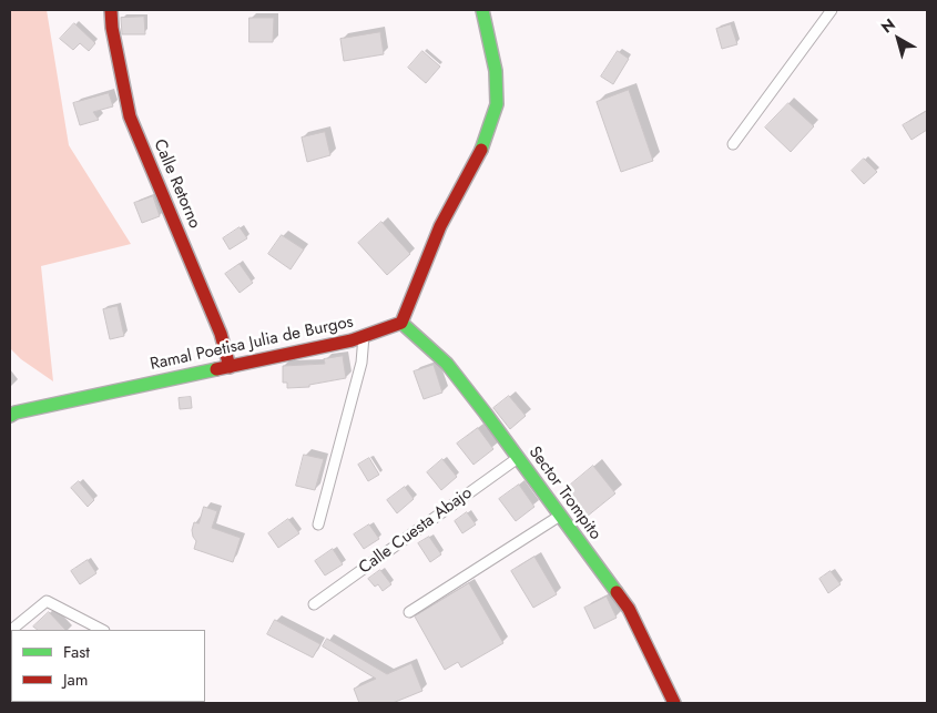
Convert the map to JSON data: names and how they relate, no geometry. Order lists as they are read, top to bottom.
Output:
{
  "streets": {
    "street": [
      "Calle Retorno",
      "Ramal Poetisa Julia de Burgos",
      "Sector Trompito",
      "Calle Cuesta Abajo"
    ]
  },
  "crossings": [
    ["Calle Retorno", "Ramal Poetisa Julia de Burgos"],
    ["Ramal Poetisa Julia de Burgos", "Sector Trompito"],
    ["Sector Trompito", "Calle Cuesta Abajo"]
  ],
  "legend": ["Fast", "Jam"],
  "north": "top left"
}
